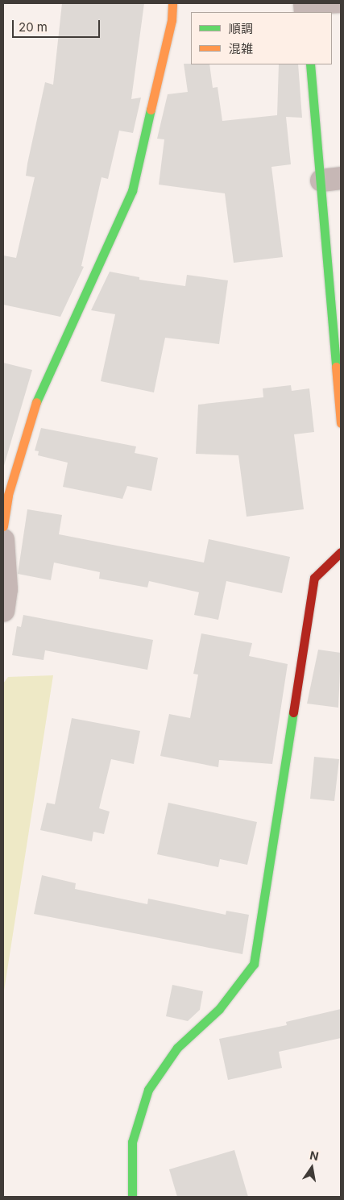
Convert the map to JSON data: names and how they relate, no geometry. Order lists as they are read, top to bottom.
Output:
{
  "legend": ["順調", "混雑"],
  "scale_bar": "20 m",
  "north": "top"
}
